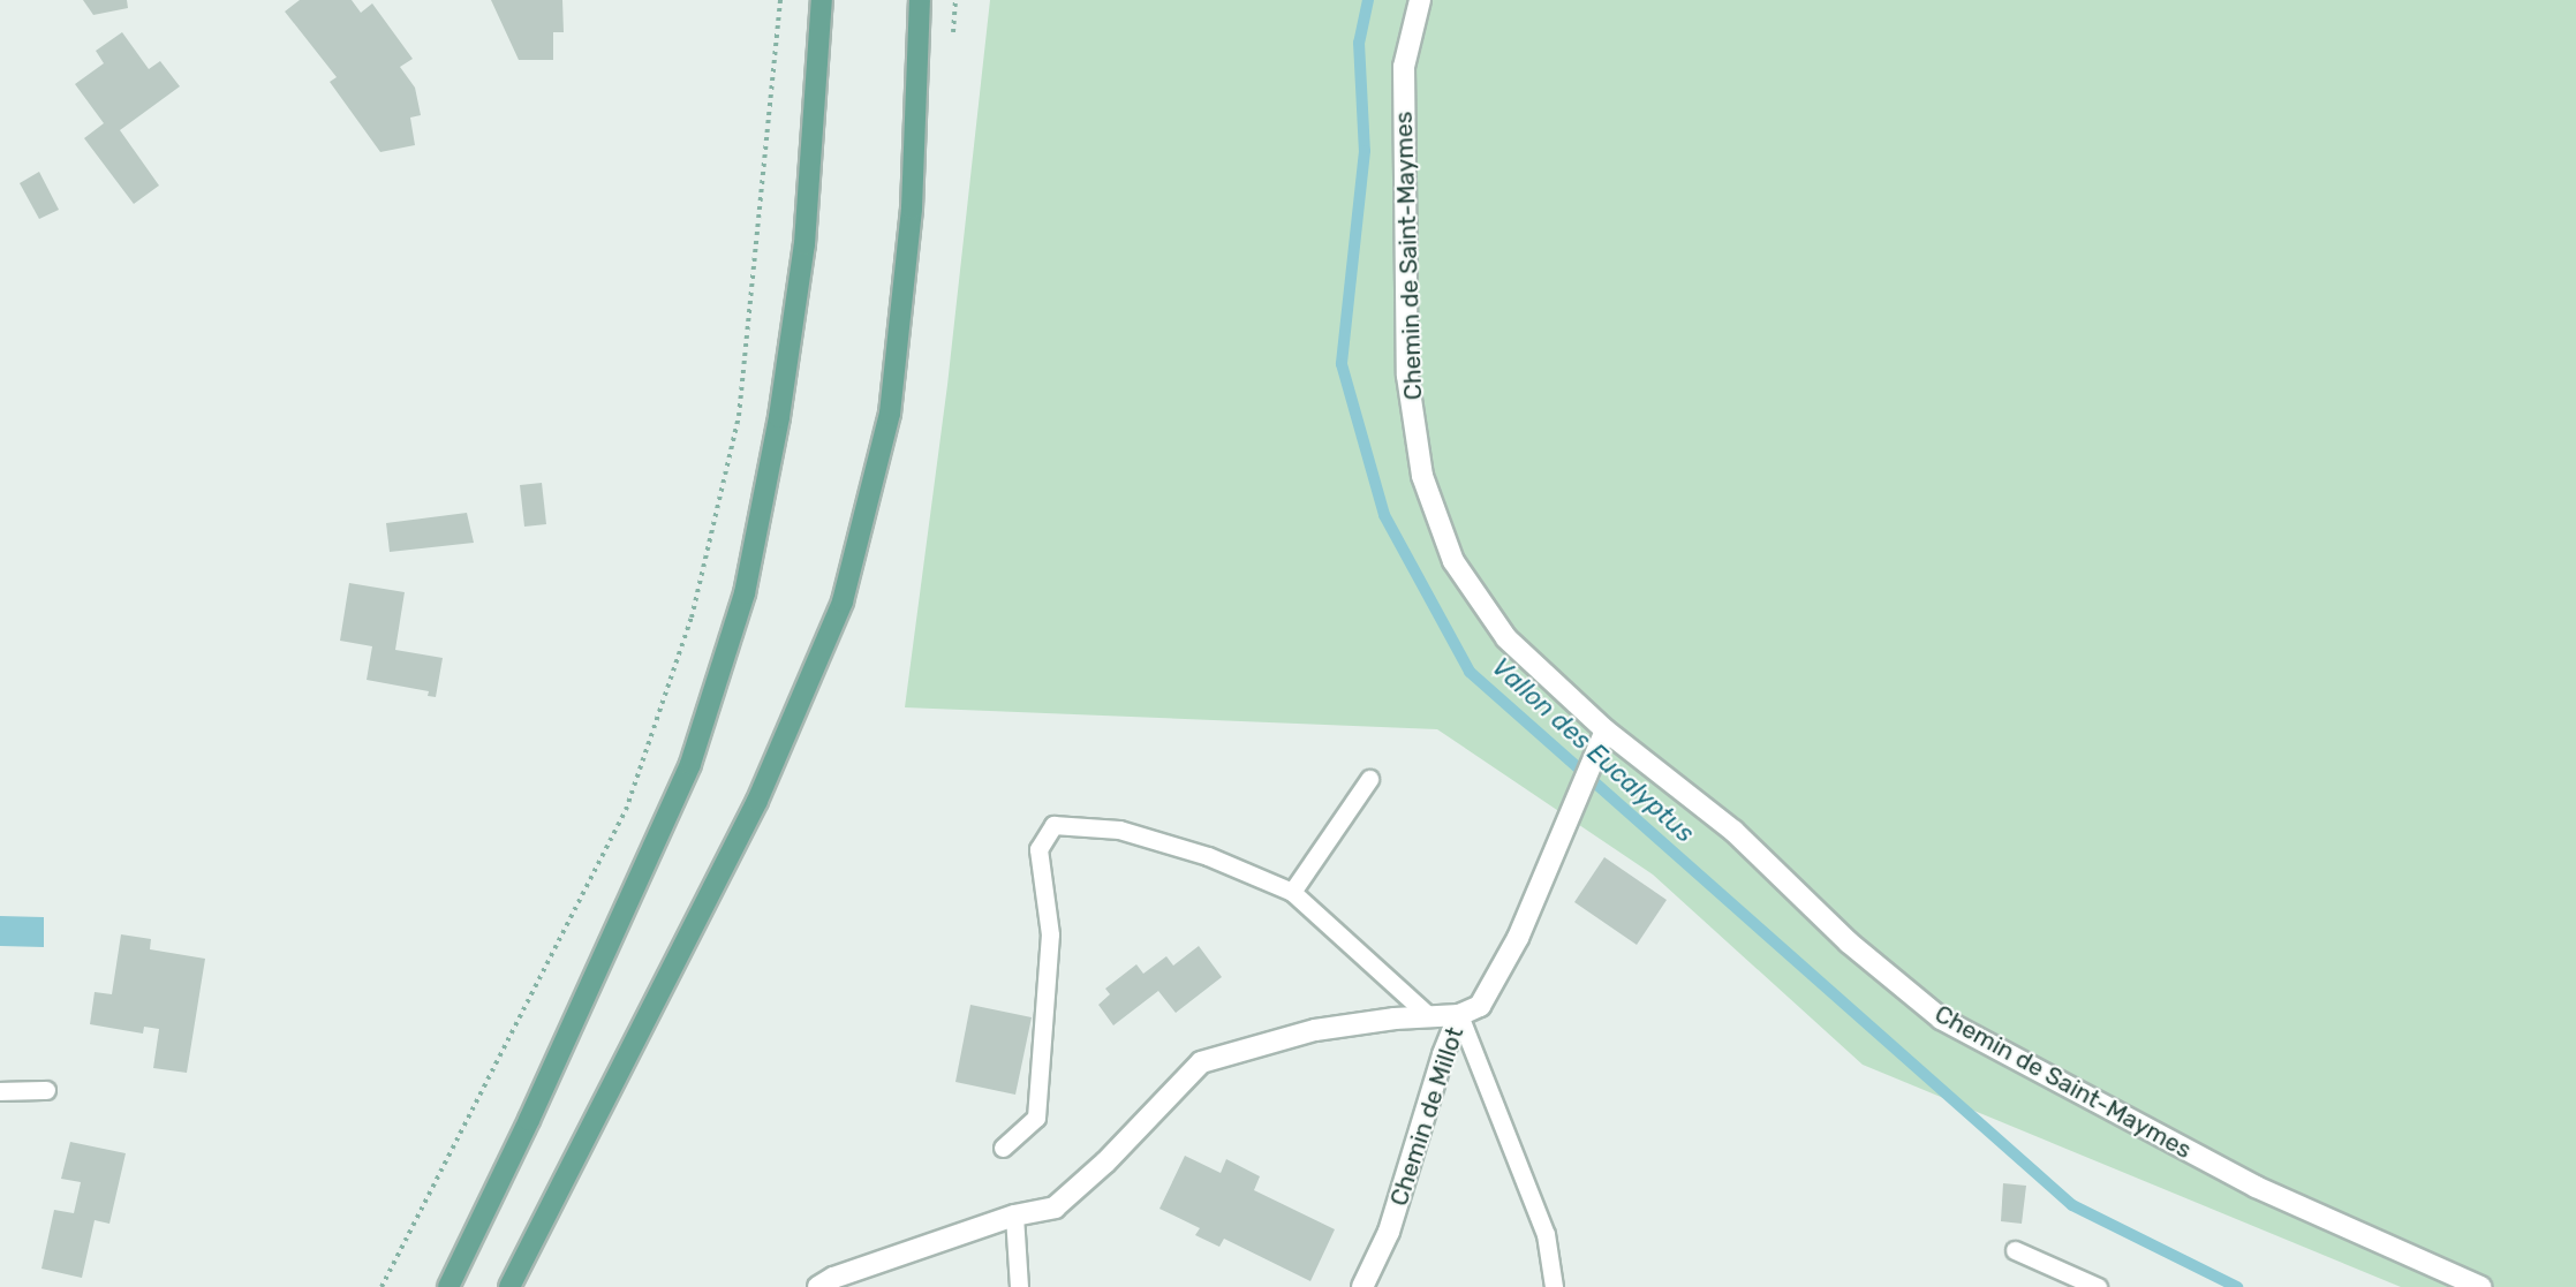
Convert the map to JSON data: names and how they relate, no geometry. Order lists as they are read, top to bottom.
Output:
{
  "streets": {
    "street": ["Chemin de Saint-Maymes", "Chemin de Millot"]
  },
  "crossings": [
    ["Chemin de Saint-Maymes", "Chemin de Millot"]
  ],
  "water": ["Vallon des Eucalyptus"]
}
